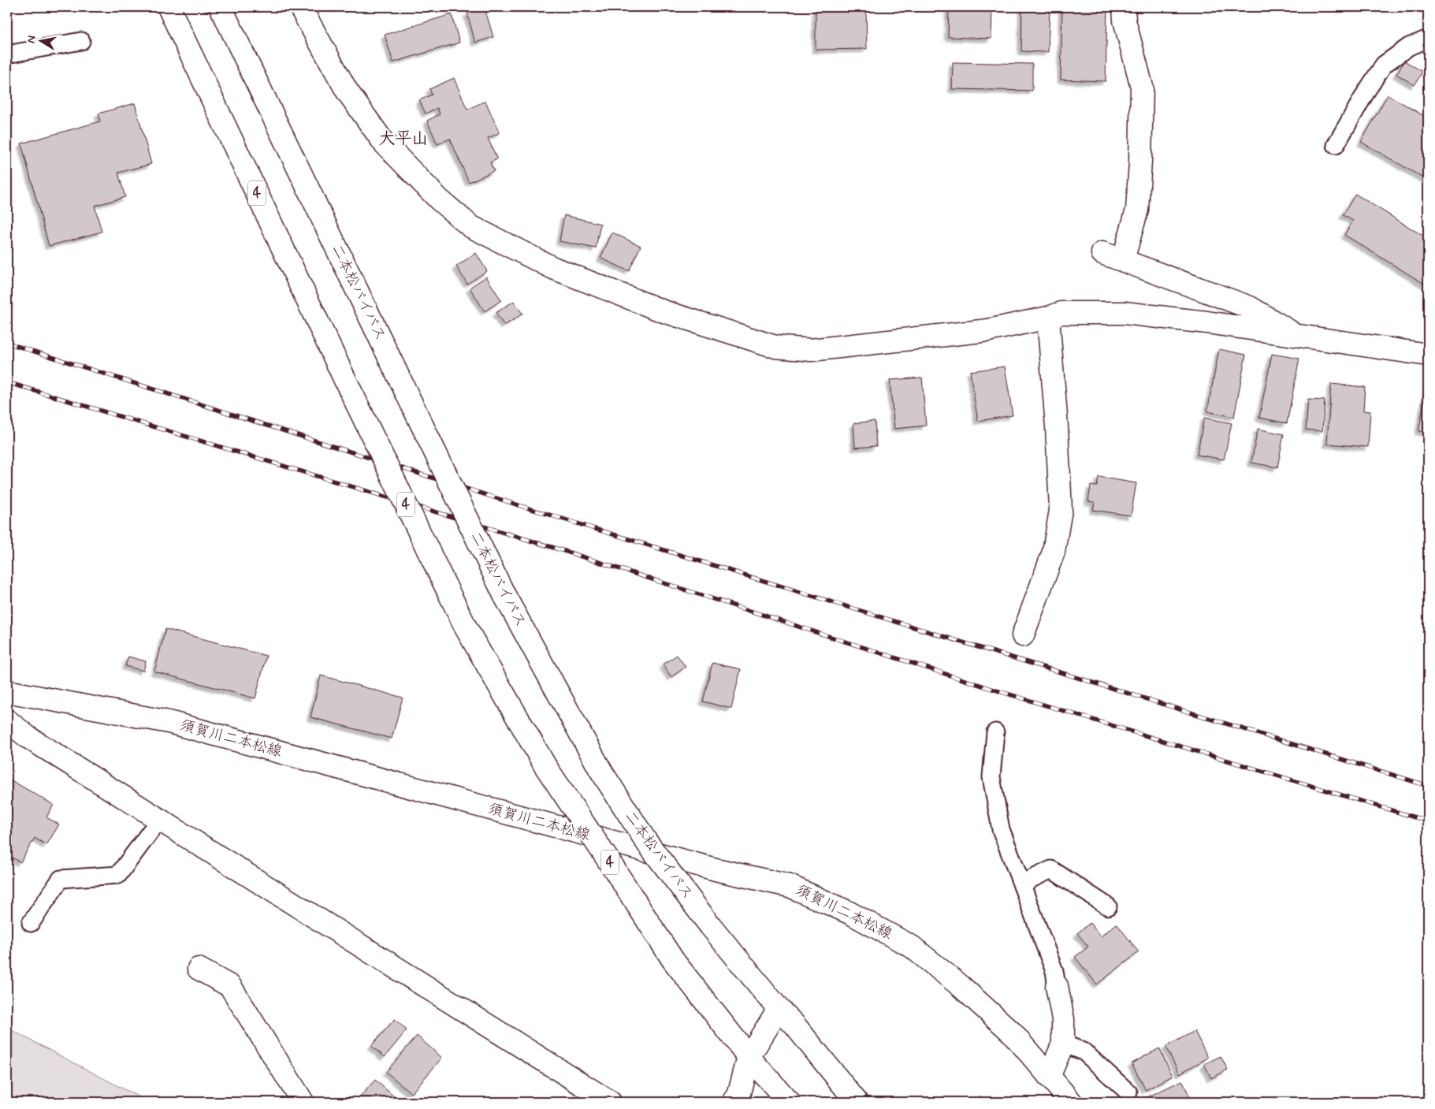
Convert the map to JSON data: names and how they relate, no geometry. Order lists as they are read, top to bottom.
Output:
{
  "streets": {
    "main road": ["4", "二本松バイパス", "須賀川二本松線"]
  },
  "districts": ["大平山"],
  "north": "left"
}
